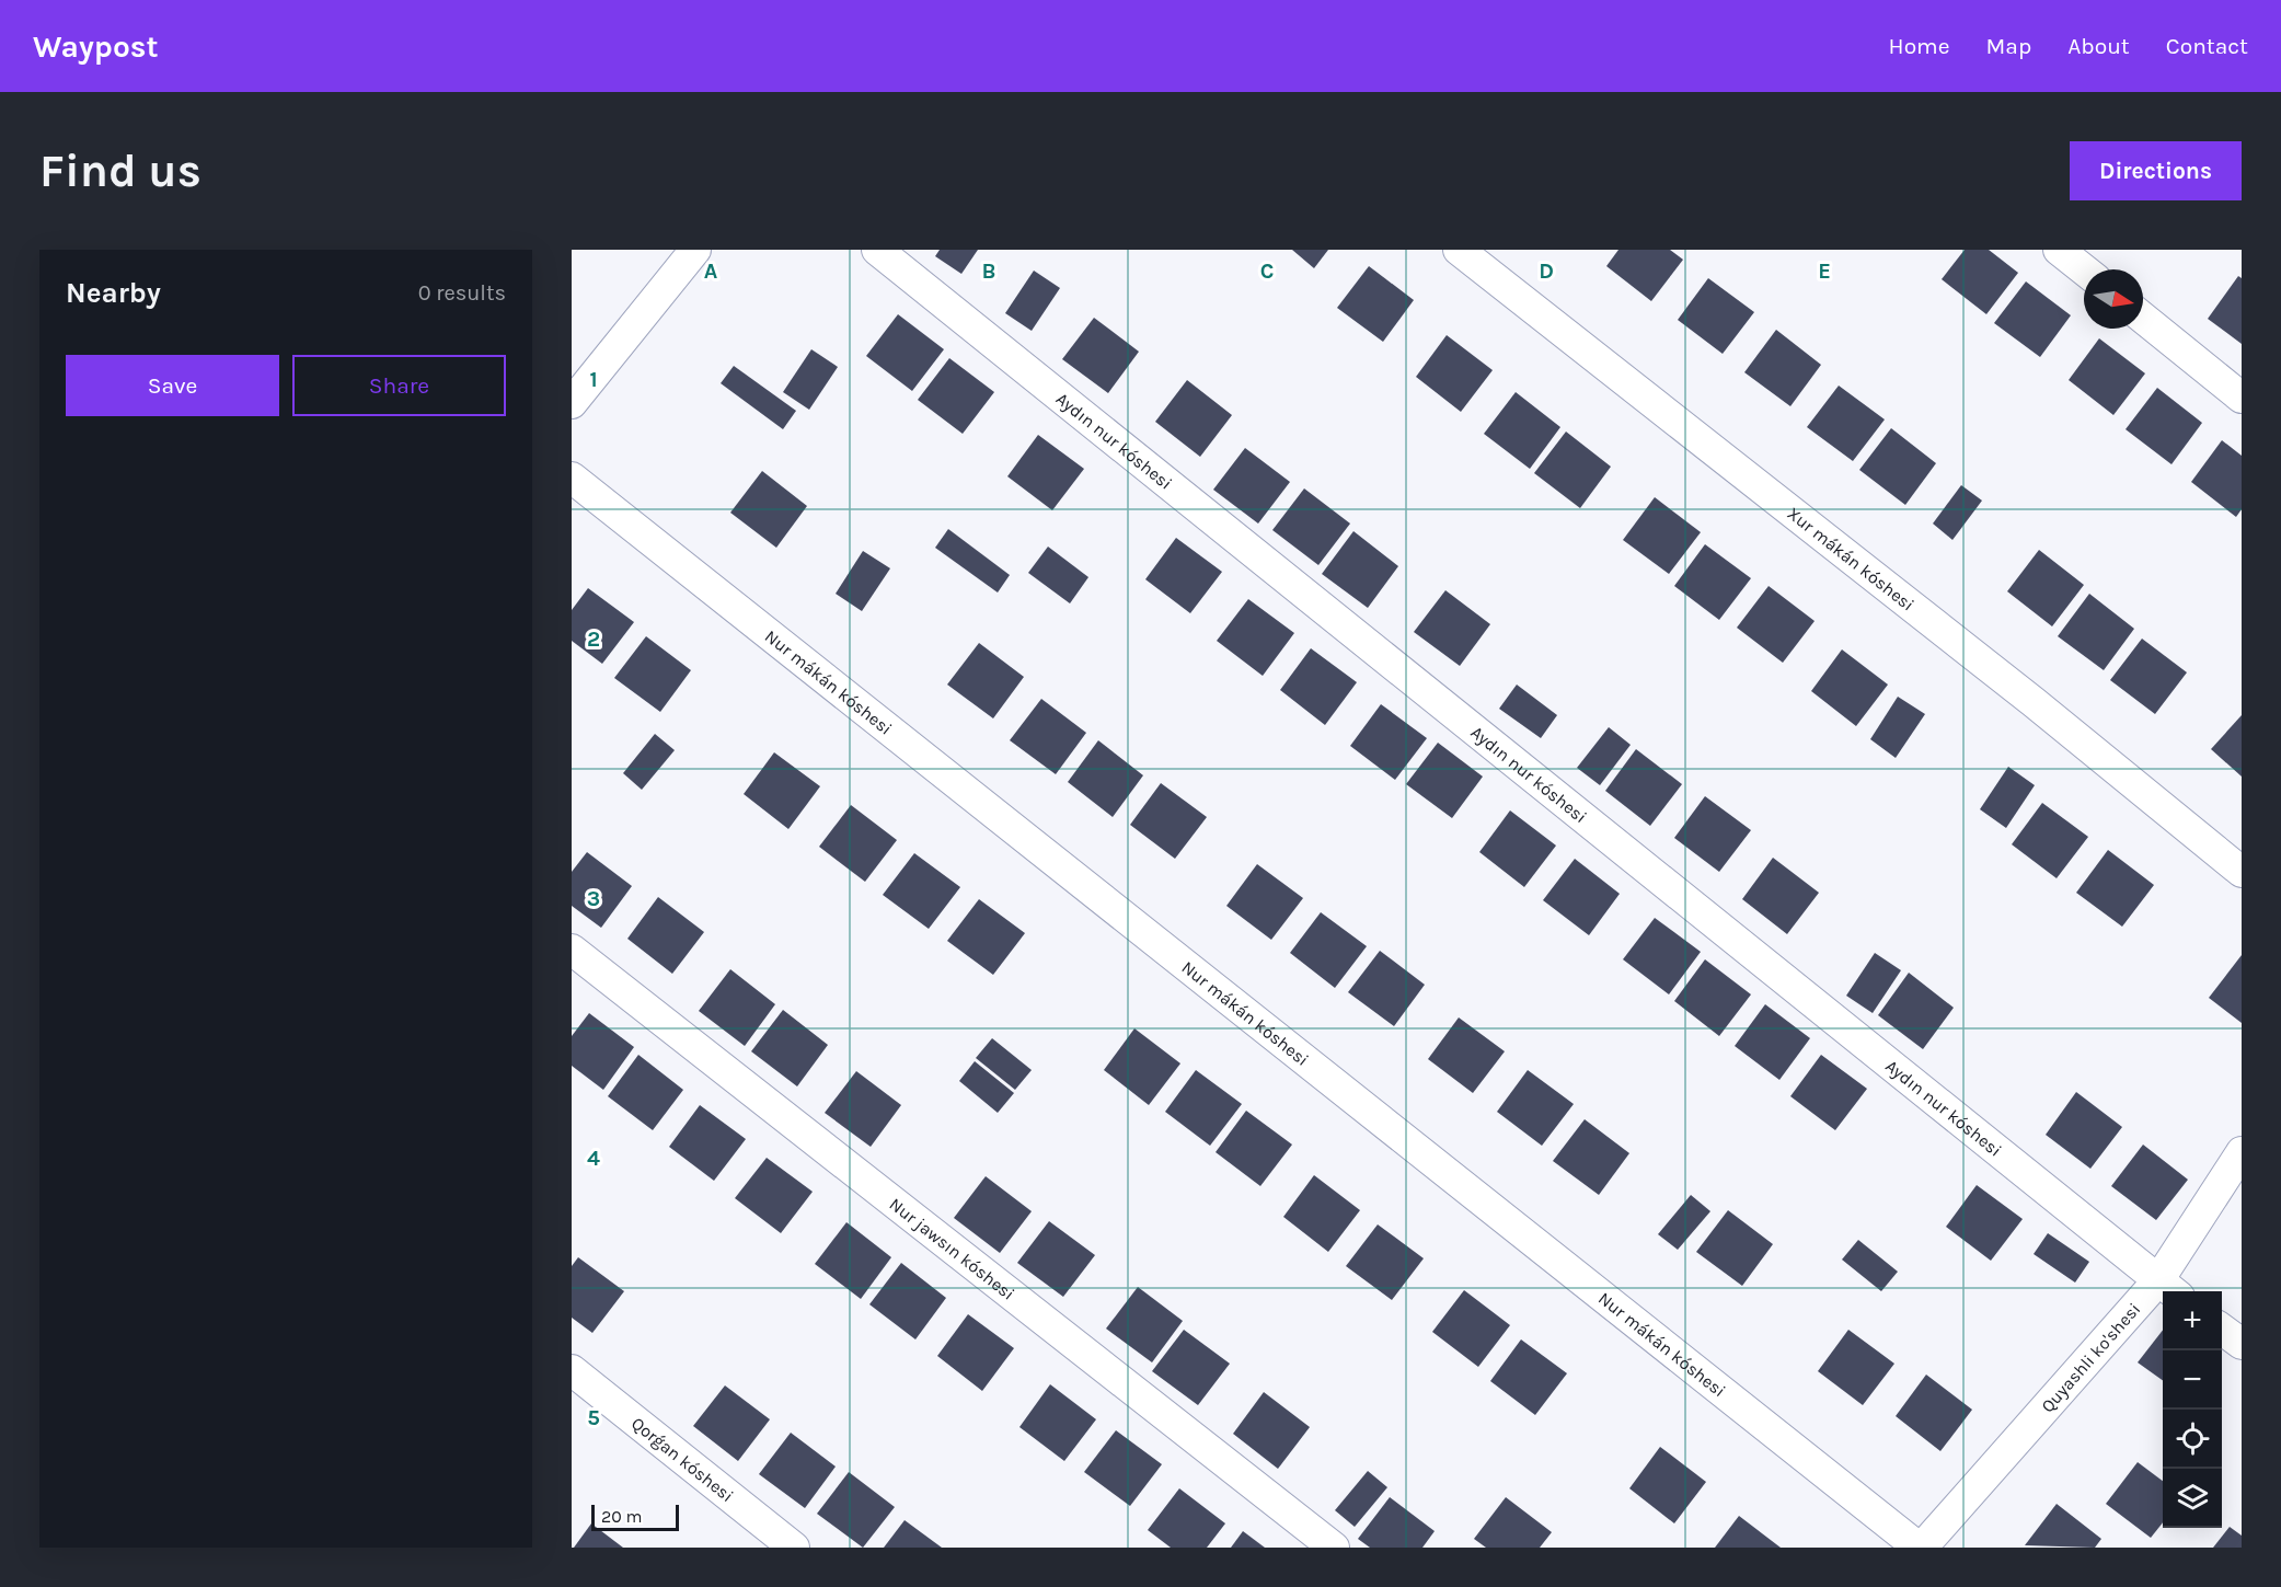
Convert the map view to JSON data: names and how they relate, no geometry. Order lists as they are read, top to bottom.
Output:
{
  "streets": {
    "street": [
      "Aydın nur kóshesi",
      "Xur mákán kóshesi",
      "Nur mákán kóshesi",
      "Nur jawsın kóshesi",
      "Quyashli ko'shesi",
      "Qorǵan kóshesi"
    ]
  },
  "crossings": [
    ["Aydın nur kóshesi", "Quyashli ko'shesi"],
    ["Nur mákán kóshesi", "Quyashli ko'shesi"]
  ],
  "scale_bar": "20 m",
  "north": "right",
  "page": {
    "header": "Waypost",
    "nav": [
      "Home",
      "Map",
      "About",
      "Contact"
    ],
    "buttons": [
      "Directions",
      ["Save", "Share"]
    ],
    "title": "Find us",
    "heading": ["Nearby", "0 results"],
    "map_buttons": ["+", "−"],
    "scale": "20 m"
  },
  "grid": {
    "columns": [
      "A",
      "B",
      "C",
      "D",
      "E"
    ],
    "rows": [
      "1",
      "2",
      "3",
      "4",
      "5"
    ]
  }
}
